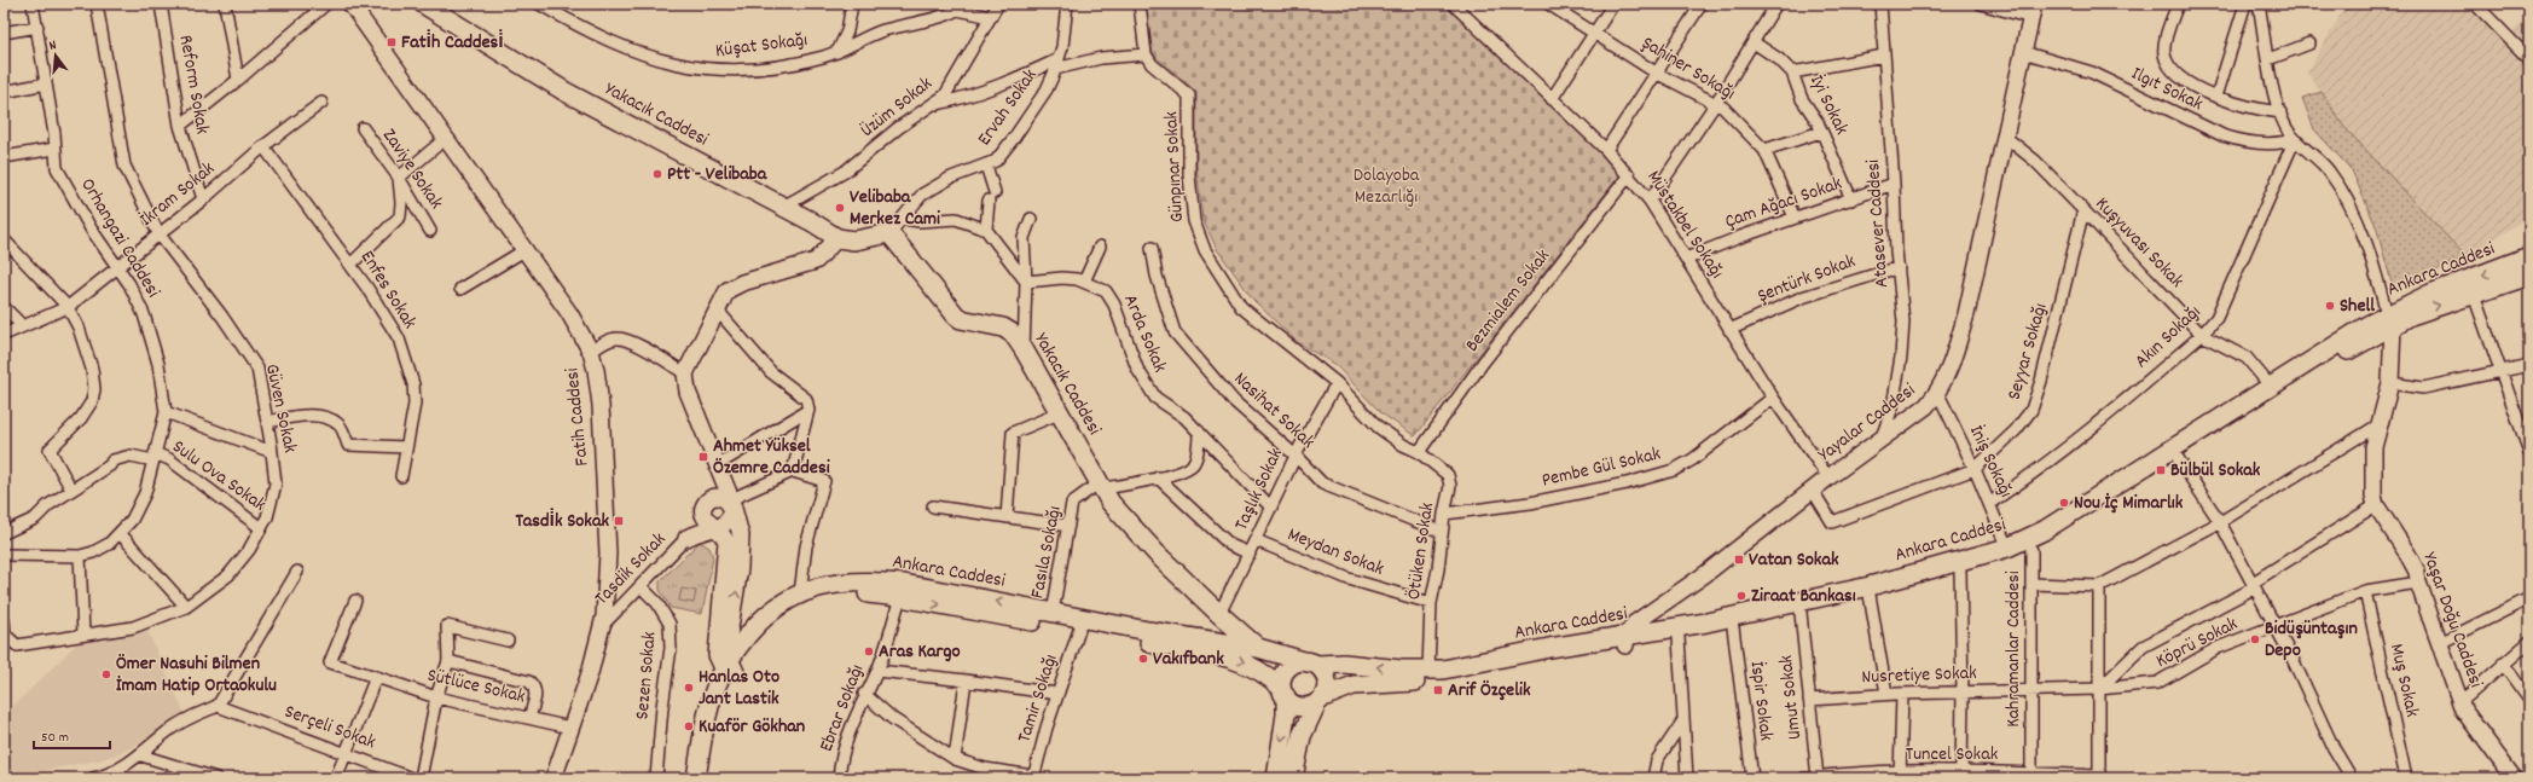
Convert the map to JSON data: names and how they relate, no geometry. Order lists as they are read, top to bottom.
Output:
{
  "streets": {
    "main road": ["Yakacık Caddesi", "Ankara Caddesi"],
    "street": [
      "Küşat Sokağı",
      "Şahiner Sokağı",
      "Reform Sokak",
      "Ilgıt Sokak",
      "İyi Sokak",
      "Üzüm Sokak",
      "Ervah Sokak",
      "Günpınar Sokak",
      "Zaviye Sokak",
      "İkram Sokak",
      "Çam Ağacı Sokak",
      "Atasever Caddesi",
      "Müstakbel Sokağı",
      "Orhangazi Caddesi",
      "Kuşyuvası Sokak",
      "Şentürk Sokak",
      "Enfes Sokak",
      "Bezmialem Sokak",
      "Arda Sokak",
      "Akın Sokağı",
      "Seyyar Sokağı",
      "Güven Sokak",
      "Nasihat Sokak",
      "Fatih Caddesi",
      "Yayalar Caddesi",
      "İniş Sokağı",
      "Pembe Gül Sokak",
      "Sulu Ova Sokak",
      "Taşlık Sokak",
      "Ötüken Sokak",
      "Fasıla Sokağı",
      "Meydan Sokak",
      "Tasdik Sokak",
      "Yaşar Doğu Caddesi",
      "Köprü Sokak",
      "Kahramanlar Caddesi",
      "Sezen Sokak",
      "Nusretiye Sokak",
      "Muş Sokak",
      "Sütlüce Sokak",
      "Umut Sokak",
      "Tamir Sokağı",
      "İspir Sokak",
      "Ebrar Sokağı",
      "Serçeli Sokak",
      "Tuncel Sokak"
    ]
  },
  "crossings": [
    ["Şahiner Sokağı", "Çam Ağacı Sokak"],
    ["Reform Sokak", "İkram Sokak"],
    ["Ilgıt Sokak", "Akın Sokağı"],
    ["Ilgıt Sokak", "Yayalar Caddesi"],
    ["İyi Sokak", "Çam Ağacı Sokak"],
    ["Üzüm Sokak", "Yakacık Caddesi"],
    ["Ervah Sokak", "Yakacık Caddesi"],
    ["Yakacık Caddesi", "Ankara Caddesi"],
    ["Yakacık Caddesi", "Taşlık Sokak"],
    ["Yakacık Caddesi", "Fasıla Sokağı"],
    ["Günpınar Sokak", "Bezmialem Sokak"],
    ["Günpınar Sokak", "Taşlık Sokak"],
    ["Günpınar Sokak", "Ötüken Sokak"],
    ["İkram Sokak", "Orhangazi Caddesi"],
    ["İkram Sokak", "Enfes Sokak"],
    ["İkram Sokak", "Güven Sokak"],
    ["Çam Ağacı Sokak", "Atasever Caddesi"],
    ["Çam Ağacı Sokak", "Müstakbel Sokağı"],
    ["Atasever Caddesi", "Şentürk Sokak"],
    ["Atasever Caddesi", "Yayalar Caddesi"],
    ["Müstakbel Sokağı", "Şentürk Sokak"],
    ["Müstakbel Sokağı", "Bezmialem Sokak"],
    ["Müstakbel Sokağı", "Yayalar Caddesi"],
    ["Müstakbel Sokağı", "Pembe Gül Sokak"],
    ["Orhangazi Caddesi", "Sulu Ova Sokak"],
    ["Kuşyuvası Sokak", "Ankara Caddesi"],
    ["Kuşyuvası Sokak", "Akın Sokağı"],
    ["Kuşyuvası Sokak", "Seyyar Sokağı"],
    ["Kuşyuvası Sokak", "Yayalar Caddesi"],
    ["Ankara Caddesi", "Yayalar Caddesi"],
    ["Ankara Caddesi", "İniş Sokağı"],
    ["Ankara Caddesi", "Ötüken Sokak"],
    ["Ankara Caddesi", "Fasıla Sokağı"],
    ["Ankara Caddesi", "Yaşar Doğu Caddesi"],
    ["Ankara Caddesi", "Kahramanlar Caddesi"],
    ["Ankara Caddesi", "Umut Sokak"],
    ["Ankara Caddesi", "Tamir Sokağı"],
    ["Ankara Caddesi", "İspir Sokak"],
    ["Ankara Caddesi", "Ebrar Sokağı"],
    ["Bezmialem Sokak", "Ötüken Sokak"],
    ["Arda Sokak", "Taşlık Sokak"],
    ["Akın Sokağı", "İniş Sokağı"],
    ["Seyyar Sokağı", "Yayalar Caddesi"],
    ["Seyyar Sokağı", "İniş Sokağı"],
    ["Güven Sokak", "Sulu Ova Sokak"],
    ["Nasihat Sokak", "Taşlık Sokak"],
    ["Nasihat Sokak", "Ötüken Sokak"],
    ["Fatih Caddesi", "Tasdik Sokak"],
    ["Fatih Caddesi", "Sütlüce Sokak"],
    ["Yayalar Caddesi", "İniş Sokağı"],
    ["Pembe Gül Sokak", "Ötüken Sokak"],
    ["Taşlık Sokak", "Meydan Sokak"],
    ["Ötüken Sokak", "Meydan Sokak"],
    ["Tasdik Sokak", "Sezen Sokak"],
    ["Yaşar Doğu Caddesi", "Köprü Sokak"],
    ["Köprü Sokak", "Kahramanlar Caddesi"],
    ["Köprü Sokak", "Nusretiye Sokak"],
    ["Köprü Sokak", "Muş Sokak"],
    ["Kahramanlar Caddesi", "Nusretiye Sokak"],
    ["Kahramanlar Caddesi", "Tuncel Sokak"],
    ["Nusretiye Sokak", "Umut Sokak"],
    ["Umut Sokak", "Tuncel Sokak"]
  ],
  "parks": ["Dolayoba Mezarlığı"],
  "places": {
    "transit": [
      "Fati̇h Caddesi̇",
      "Ahmet Yüksel Özemre Caddesi",
      "Bülbül Sokak",
      "Tasdi̇k Sokak",
      "Vatan Sokak",
      "Arif Özçelik"
    ],
    "other": [
      "Ptt - Velibaba",
      "Velibaba Merkez Cami",
      "Shell",
      "Nou İç Mimarlık",
      "Ziraat Bankası",
      "Bidüşüntaşın Depo",
      "Aras Kargo",
      "Vakıfbank",
      "Ömer Nasuhi Bilmen İmam Hatip Ortaokulu",
      "Hanlas Oto Jant Lastik",
      "Kuaför Gökhan"
    ]
  },
  "scale_bar": "50 m",
  "north": "top"
}
